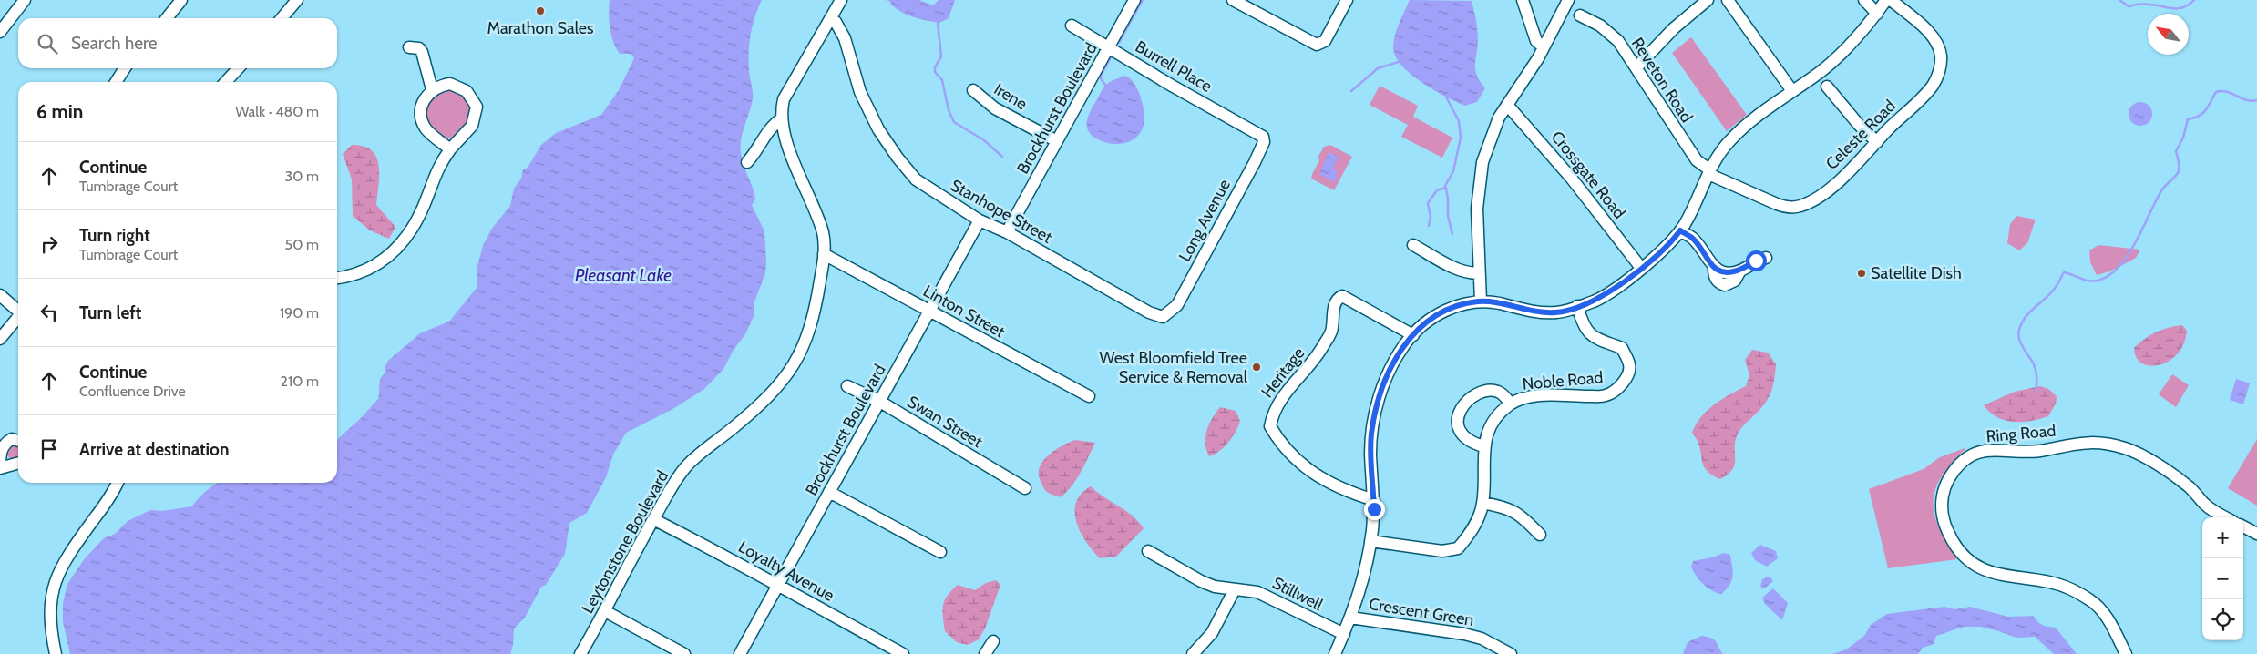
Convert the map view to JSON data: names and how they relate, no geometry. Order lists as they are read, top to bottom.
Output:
{
  "streets": {
    "street": [
      "Burrell Place",
      "Reveton Road",
      "Irene",
      "Brockhurst Boulevard",
      "Celeste Road",
      "Crossgate Road",
      "Stanhope Street",
      "Long Avenue",
      "Linton Street",
      "Heritage",
      "Noble Road",
      "Swan Street",
      "Ring Road",
      "Leytonstone Boulevard",
      "Loyalty Avenue",
      "Stillwell",
      "Crescent Green"
    ]
  },
  "crossings": [
    ["Burrell Place", "Brockhurst Boulevard"],
    ["Burrell Place", "Long Avenue"],
    ["Reveton Road", "Celeste Road"],
    ["Irene", "Brockhurst Boulevard"],
    ["Brockhurst Boulevard", "Stanhope Street"],
    ["Brockhurst Boulevard", "Linton Street"],
    ["Brockhurst Boulevard", "Swan Street"],
    ["Brockhurst Boulevard", "Loyalty Avenue"],
    ["Stanhope Street", "Long Avenue"],
    ["Stanhope Street", "Leytonstone Boulevard"],
    ["Linton Street", "Leytonstone Boulevard"],
    ["Leytonstone Boulevard", "Loyalty Avenue"]
  ],
  "water": ["Pleasant Lake"],
  "places": ["Marathon Sales", "Satellite Dish", "West Bloomfield Tree Service & Removal"],
  "north": "top left",
  "page": {
    "search": "Search here",
    "heading": ["6 min", "Walk · 480 m"],
    "list": [
      ["Continue", "Tumbrage Court", "30 m"],
      ["Turn right", "Tumbrage Court", "50 m"],
      ["Turn left", "190 m"],
      ["Continue", "Confluence Drive", "210 m"],
      "Arrive at destination"
    ],
    "map_buttons": ["+", "−"]
  }
}
